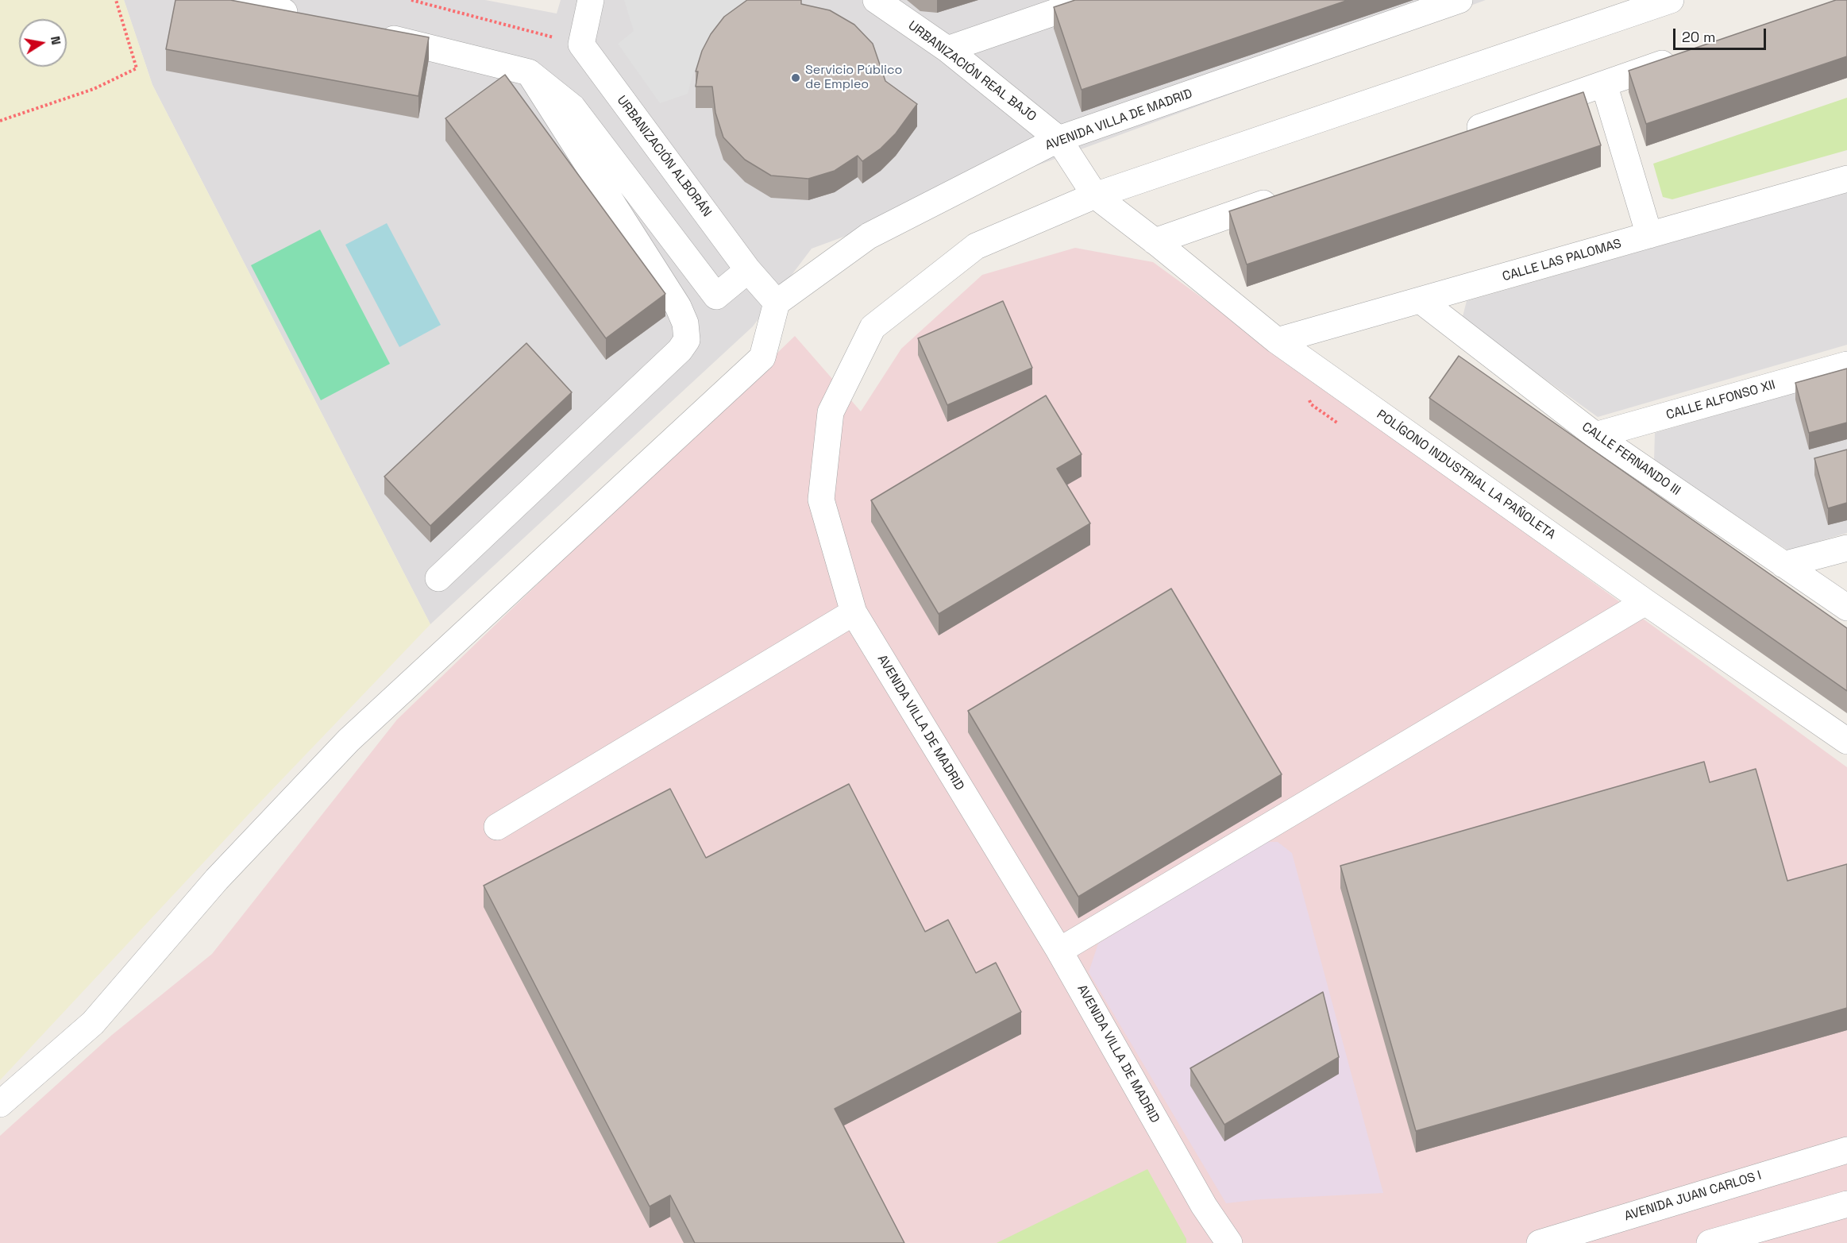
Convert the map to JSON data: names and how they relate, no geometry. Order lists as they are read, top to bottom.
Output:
{
  "streets": {
    "street": [
      "URBANIZACIÓN REAL BAJO",
      "AVENIDA VILLA DE MADRID",
      "URBANIZACIÓN ALBORÁN",
      "CALLE LAS PALOMAS",
      "CALLE ALFONSO XII",
      "CALLE FERNANDO III",
      "POLÍGONO INDUSTRIAL LA PAÑOLETA",
      "AVENIDA JUAN CARLOS I"
    ]
  },
  "crossings": [
    ["URBANIZACIÓN REAL BAJO", "AVENIDA VILLA DE MADRID"],
    ["URBANIZACIÓN REAL BAJO", "POLÍGONO INDUSTRIAL LA PAÑOLETA"],
    ["AVENIDA VILLA DE MADRID", "URBANIZACIÓN ALBORÁN"],
    ["AVENIDA VILLA DE MADRID", "POLÍGONO INDUSTRIAL LA PAÑOLETA"],
    ["CALLE LAS PALOMAS", "CALLE FERNANDO III"],
    ["CALLE LAS PALOMAS", "POLÍGONO INDUSTRIAL LA PAÑOLETA"],
    ["CALLE ALFONSO XII", "CALLE FERNANDO III"]
  ],
  "places": ["Servicio Público de Empleo"],
  "scale_bar": "20 m",
  "north": "right"
}
